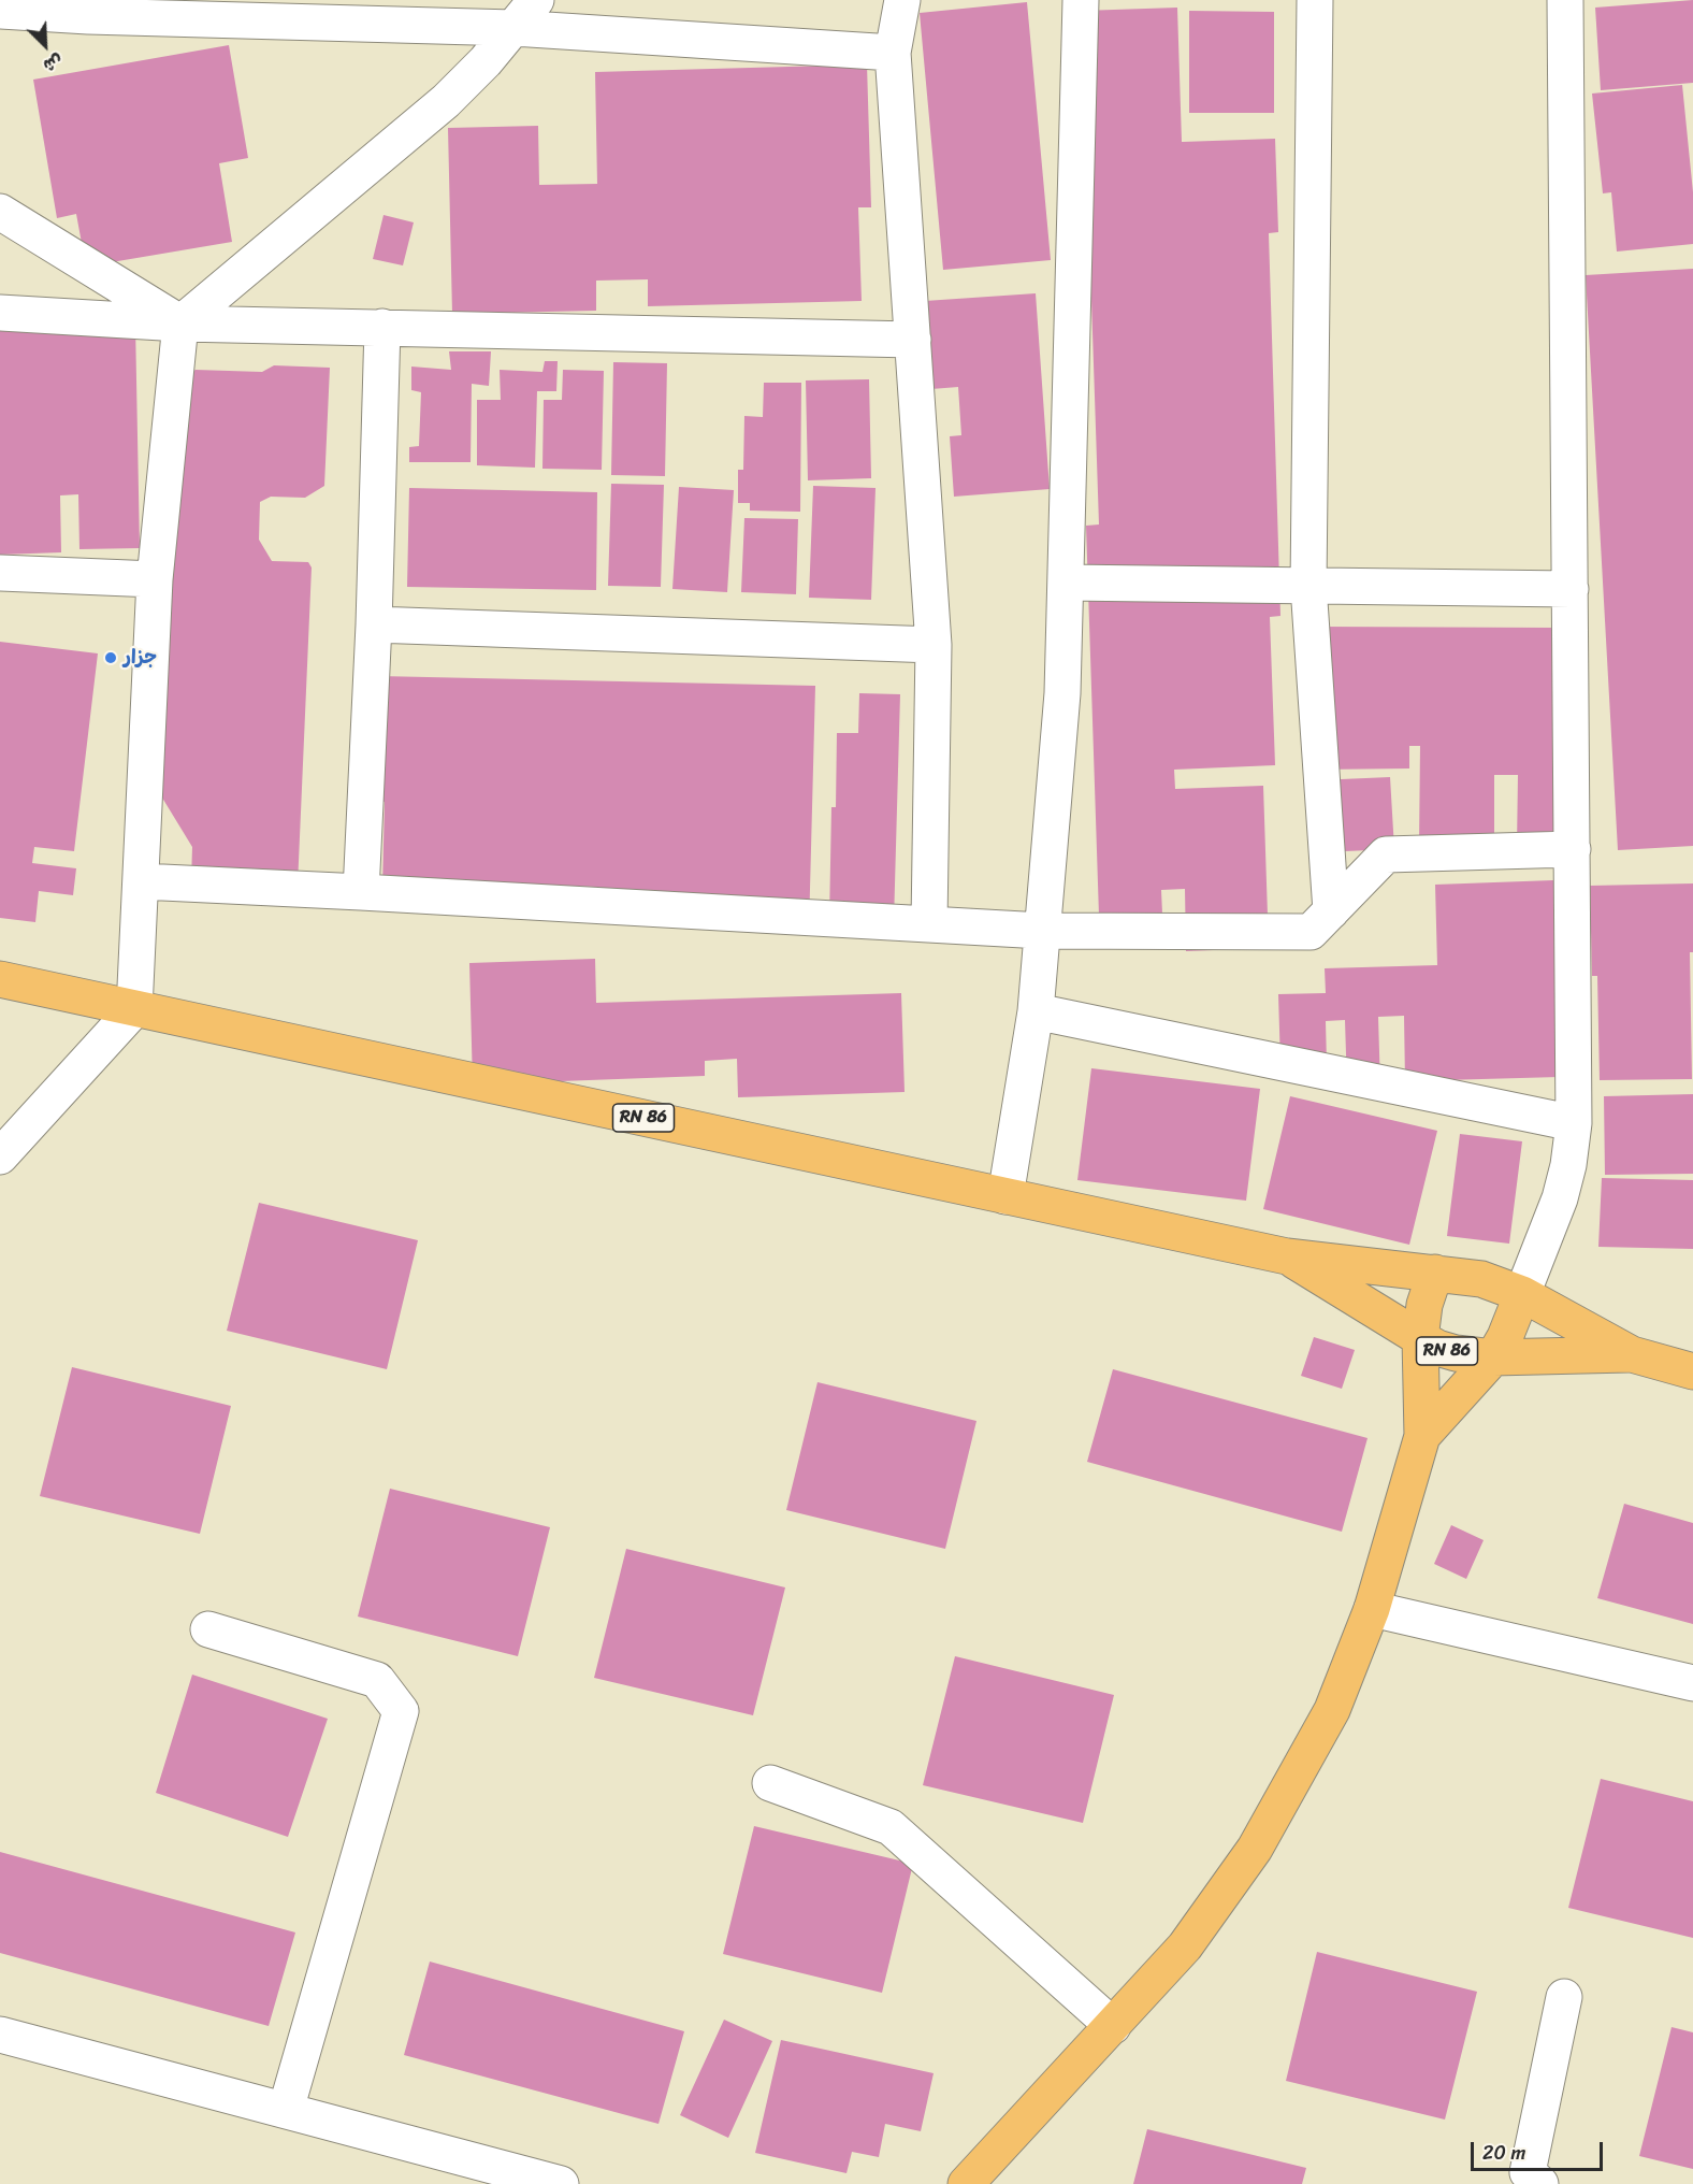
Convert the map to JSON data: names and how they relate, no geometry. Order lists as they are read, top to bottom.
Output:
{
  "streets": {
    "main road": ["RN 86"]
  },
  "places": ["جزار"],
  "scale_bar": "20 m",
  "north": "bottom right"
}
